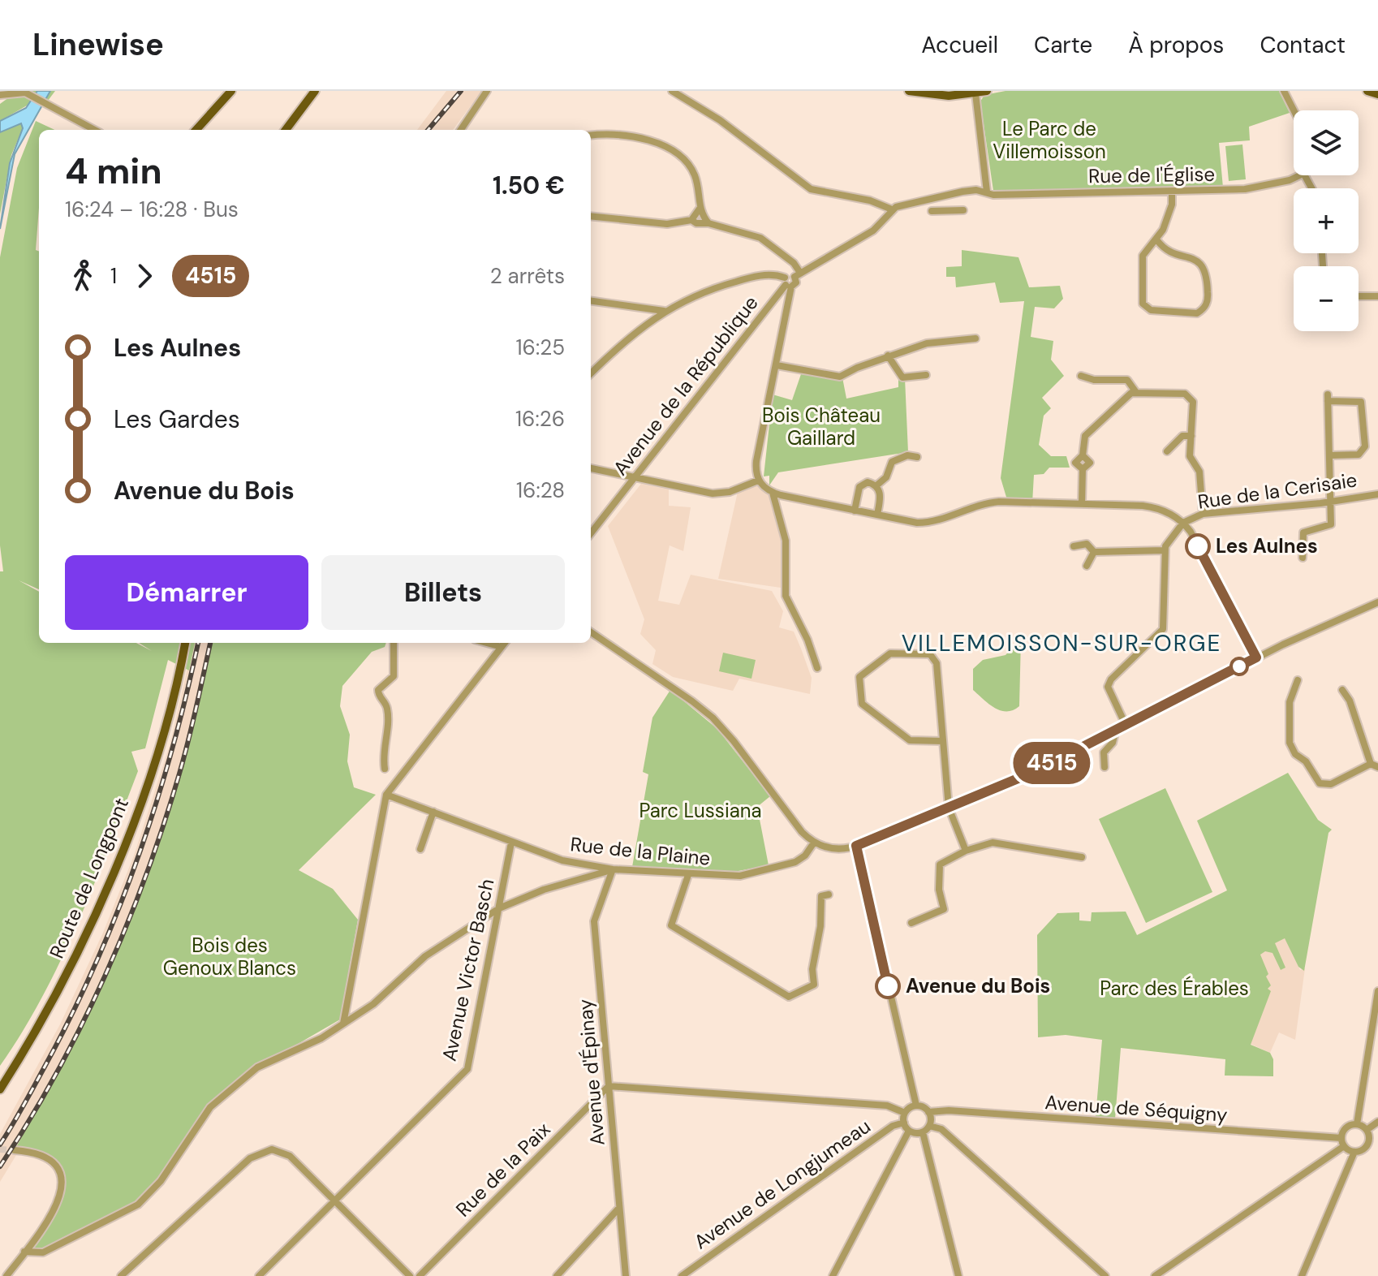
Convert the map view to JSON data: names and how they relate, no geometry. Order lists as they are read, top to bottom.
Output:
{
  "streets": {
    "main road": ["Route de Longpont"],
    "street": [
      "Rue de l'Église",
      "Avenue de la République",
      "Rue de la Cerisaie",
      "Rue de la Plaine",
      "Avenue Victor Basch",
      "Avenue d'Épinay",
      "Avenue de Séquigny",
      "Rue de la Paix",
      "Avenue de Longjumeau"
    ]
  },
  "crossings": [
    ["Rue de la Plaine", "Avenue Victor Basch"],
    ["Rue de la Plaine", "Avenue d'Épinay"],
    ["Avenue d'Épinay", "Rue de la Paix"],
    ["Avenue de Séquigny", "Avenue de Longjumeau"]
  ],
  "districts": ["VILLEMOISSON-SUR-ORGE"],
  "parks": [
    "Le Parc de Villemoisson",
    "Bois Château Gaillard",
    "Parc Lussiana",
    "Bois des Genoux Blancs",
    "Parc des Érables"
  ],
  "places": ["Les Aulnes", "Avenue du Bois"],
  "lines": ["bus line 4515"],
  "page": {
    "header": "Linewise",
    "nav": [
      "Accueil",
      "Carte",
      "À propos",
      "Contact"
    ],
    "on_map": "4515",
    "map_buttons": ["+", "−"],
    "heading": ["4 min", "16:24 – 16:28 · Bus", "1.50 €"],
    "legs": ["1", "4515", "2 arrêts"],
    "list": [
      {
        "name": "Les Aulnes",
        "value": "16:25"
      },
      {
        "name": "Les Gardes",
        "value": "16:26"
      },
      {
        "name": "Avenue du Bois",
        "value": "16:28"
      }
    ],
    "buttons": ["Démarrer", "Billets"]
  }
}
